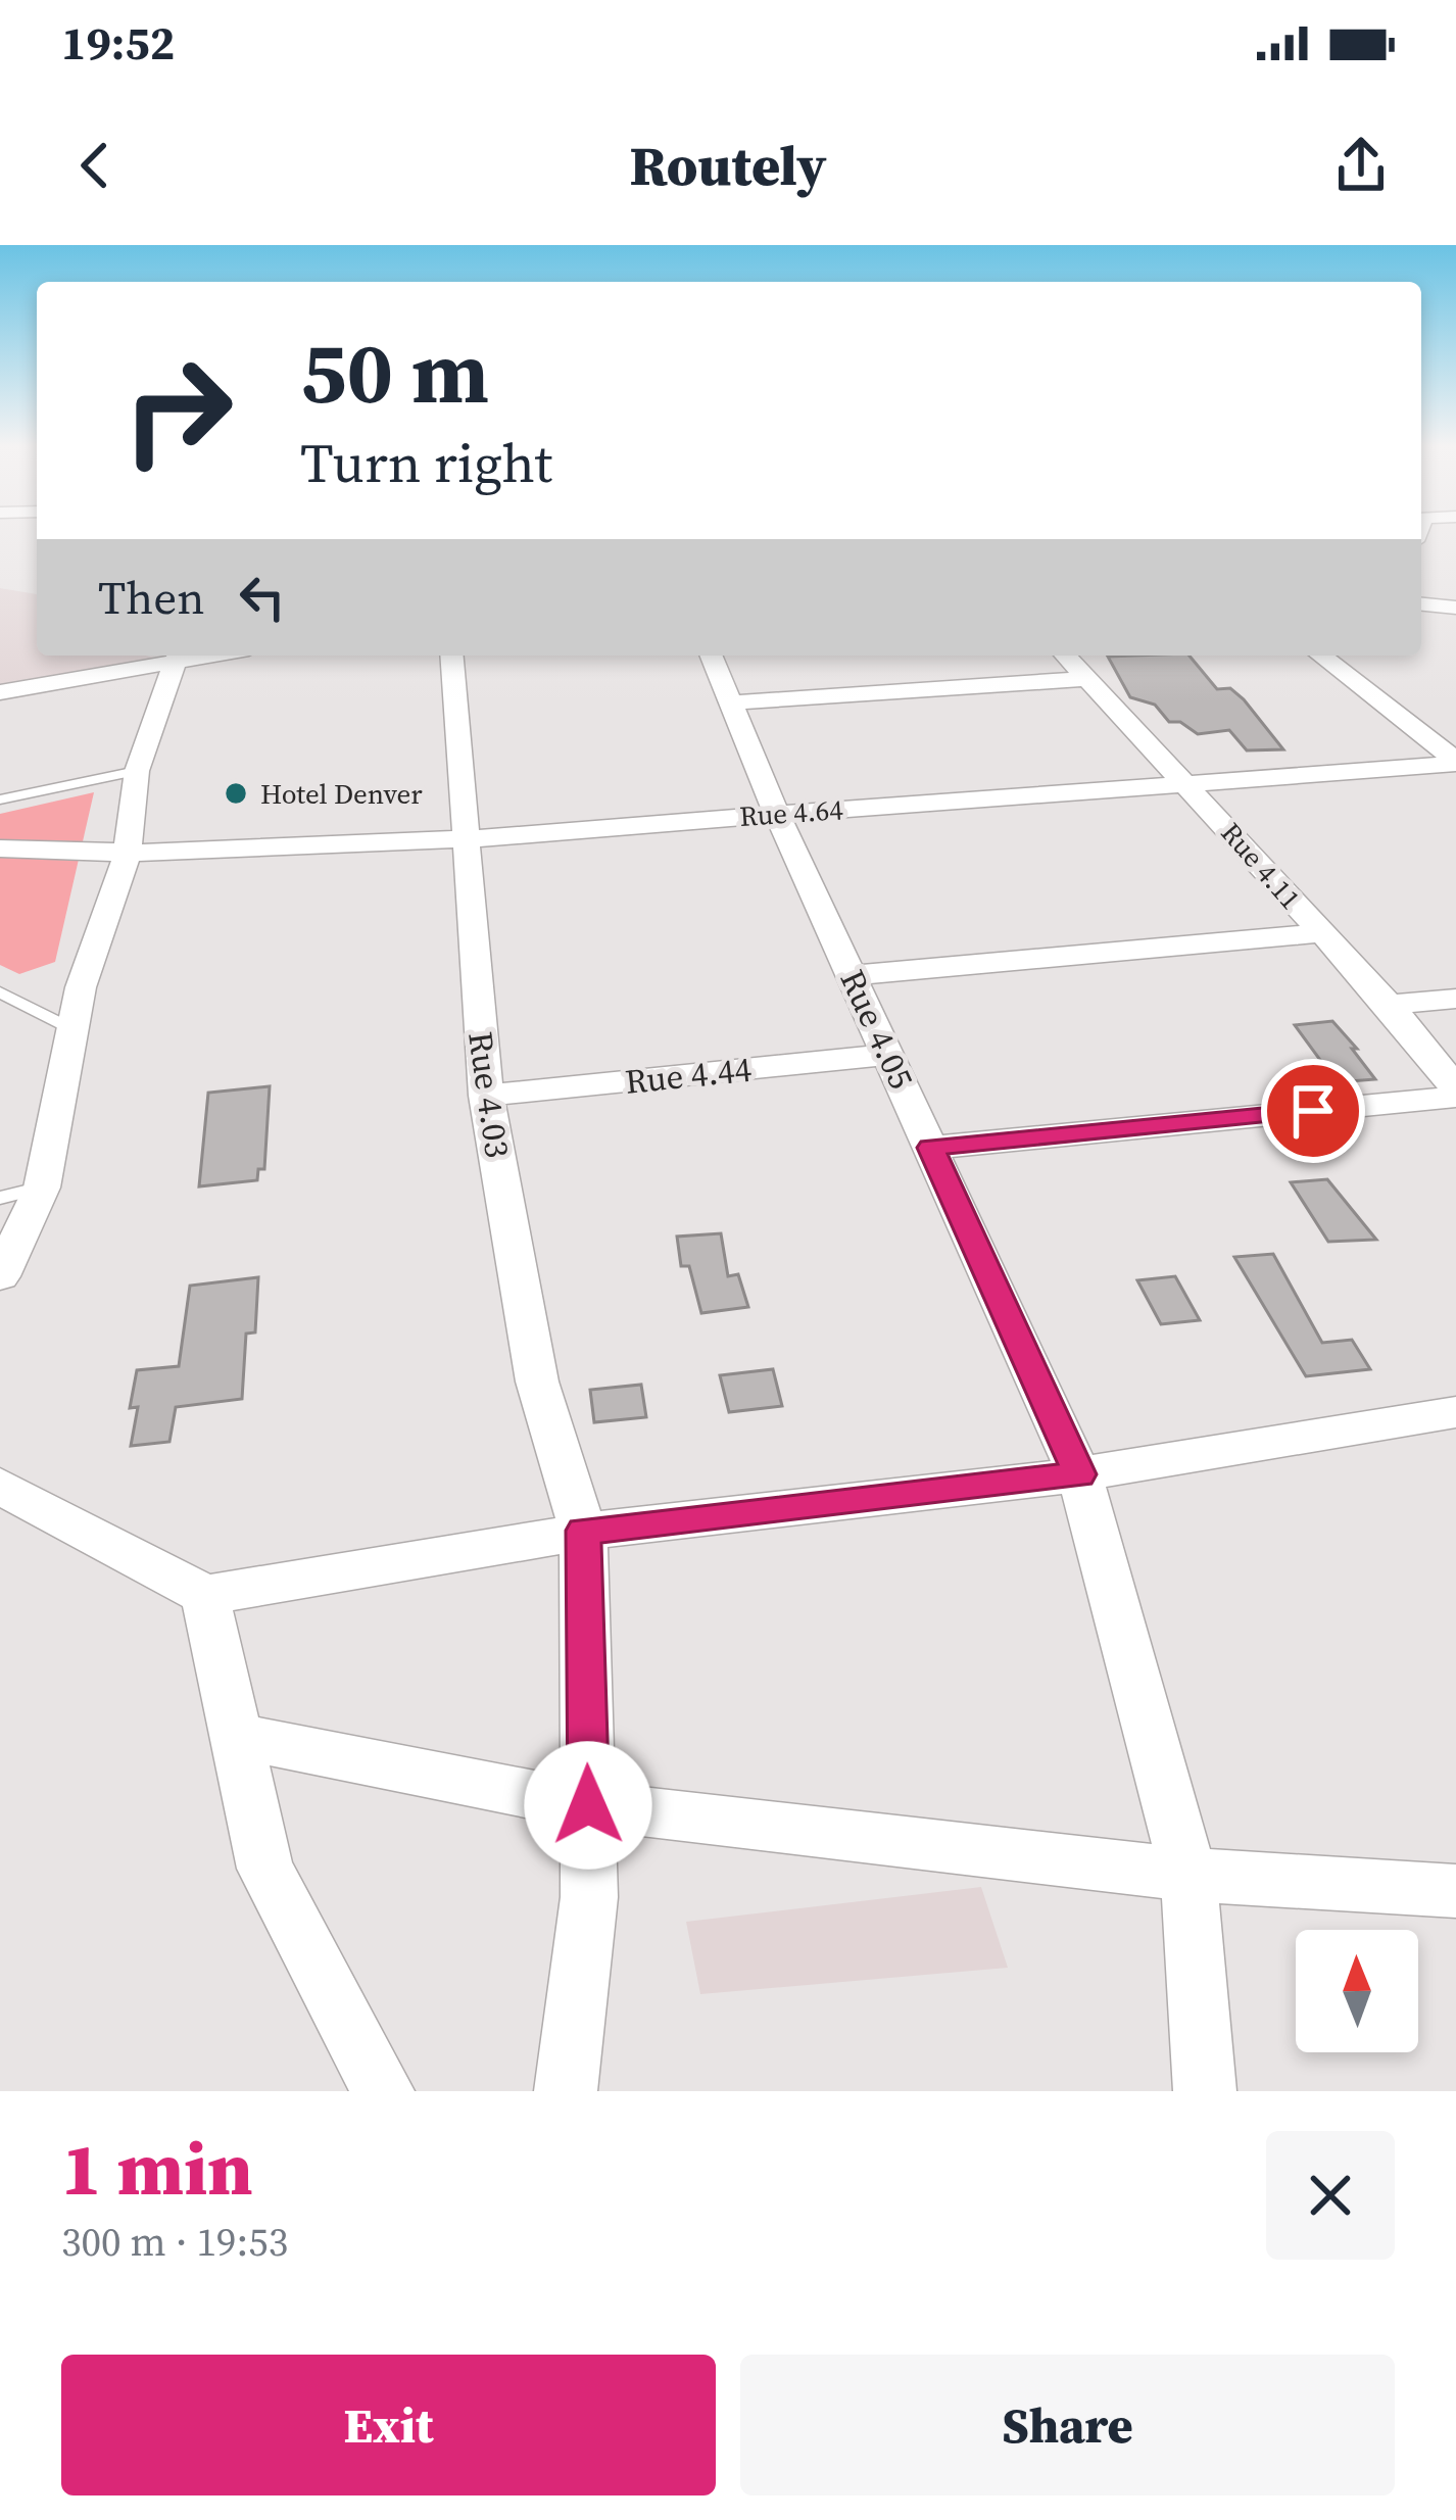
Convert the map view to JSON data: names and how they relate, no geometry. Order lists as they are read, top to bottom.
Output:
{
  "streets": {
    "street": [
      "Rue 4.64",
      "Rue 4.11",
      "Rue 4.05",
      "Rue 4.44",
      "Rue 4.03"
    ]
  },
  "crossings": [
    ["Rue 4.64", "Rue 4.11"],
    ["Rue 4.64", "Rue 4.05"],
    ["Rue 4.64", "Rue 4.03"],
    ["Rue 4.05", "Rue 4.44"],
    ["Rue 4.44", "Rue 4.03"]
  ],
  "places": ["Hotel Denver"],
  "north": "top",
  "page": {
    "status": "19:52",
    "header": "Routely",
    "turn": ["50 m", "Turn right"],
    "then": "Then",
    "heading": ["1 min", "300 m · 19:53"],
    "buttons": ["Exit", "Share"]
  }
}
